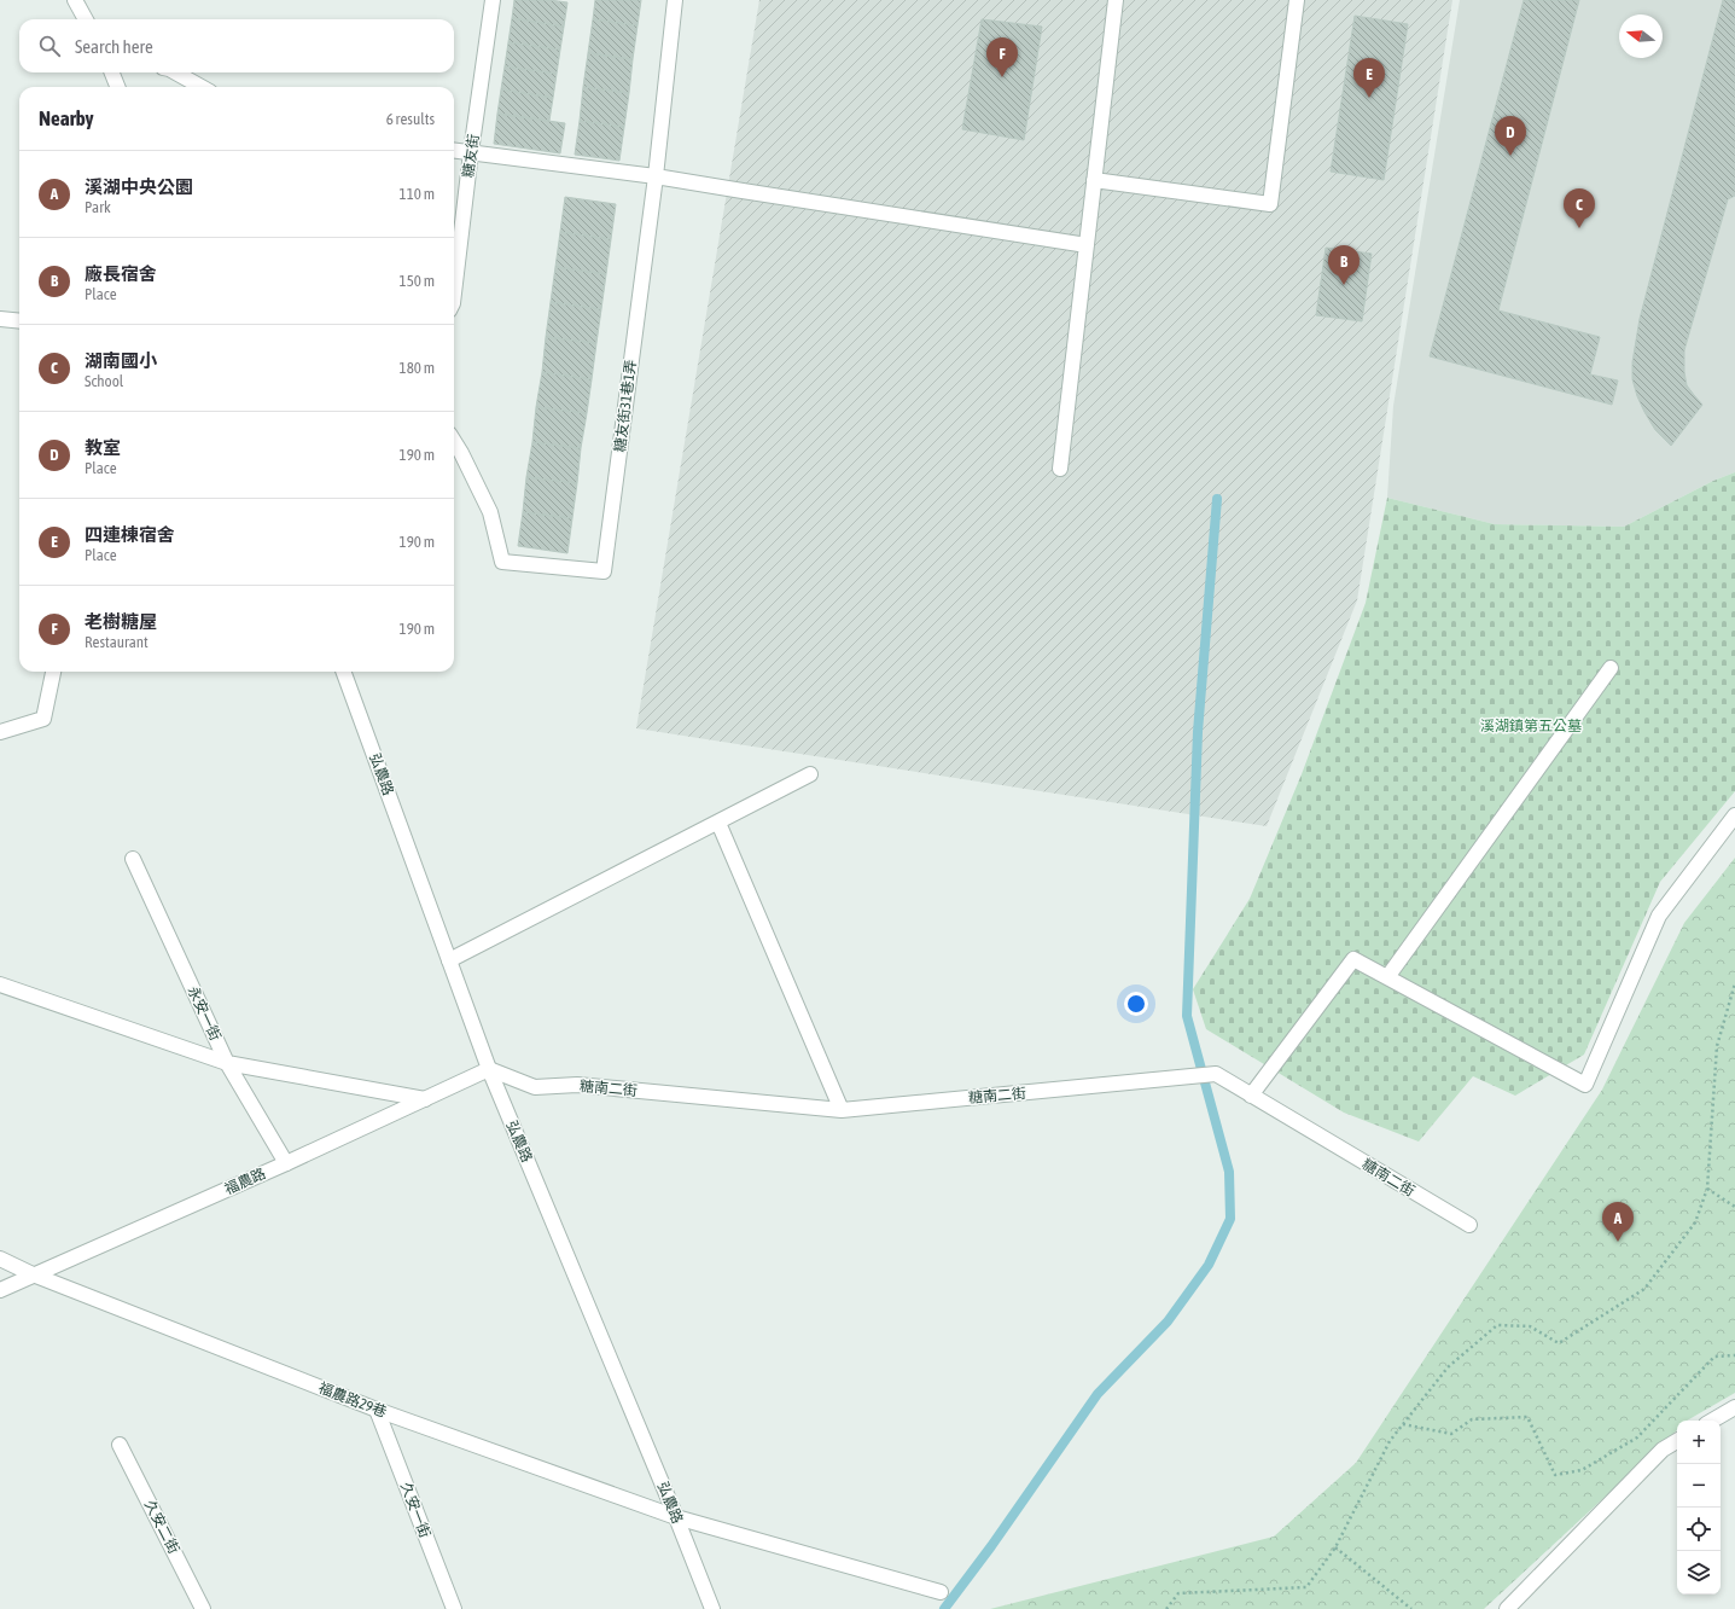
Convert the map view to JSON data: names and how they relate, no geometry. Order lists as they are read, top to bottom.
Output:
{
  "streets": {
    "street": [
      "糖友街",
      "糖友街31巷1弄",
      "弘農路",
      "永安一街",
      "糖南二街",
      "福農路",
      "福農路29巷",
      "久安一街",
      "久安二街"
    ]
  },
  "crossings": [
    ["弘農路", "糖南二街"],
    ["弘農路", "福農路"],
    ["弘農路", "福農路29巷"],
    ["永安一街", "福農路"],
    ["糖南二街", "福農路"],
    ["福農路", "福農路29巷"],
    ["福農路29巷", "久安一街"]
  ],
  "parks": ["溪湖鎮第五公墓"],
  "north": "left",
  "page": {
    "search": "Search here",
    "pins": [
      "F",
      "E",
      "D",
      "C",
      "B",
      "A"
    ],
    "heading": ["Nearby", "6 results"],
    "list": [
      {
        "mark": "A",
        "name": "溪湖中央公園",
        "note": "Park",
        "value": "110 m"
      },
      {
        "mark": "B",
        "name": "廠長宿舍",
        "note": "Place",
        "value": "150 m"
      },
      {
        "mark": "C",
        "name": "湖南國小",
        "note": "School",
        "value": "180 m"
      },
      {
        "mark": "D",
        "name": "教室",
        "note": "Place",
        "value": "190 m"
      },
      {
        "mark": "E",
        "name": "四連棟宿舍",
        "note": "Place",
        "value": "190 m"
      },
      {
        "mark": "F",
        "name": "老樹糖屋",
        "note": "Restaurant",
        "value": "190 m"
      }
    ],
    "map_buttons": ["+", "−"]
  }
}
